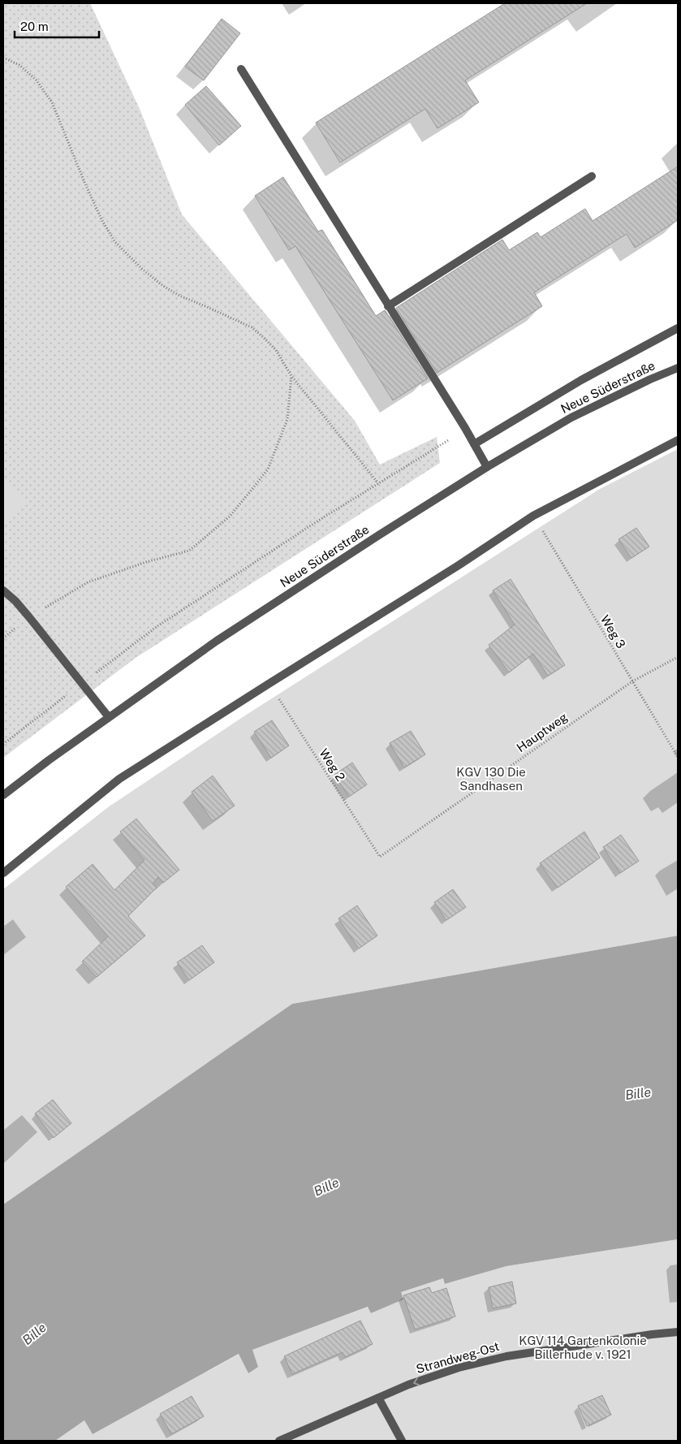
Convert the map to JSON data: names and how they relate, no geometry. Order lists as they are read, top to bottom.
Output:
{
  "streets": {
    "street": ["Neue Süderstraße", "Strandweg-Ost"],
    "path": ["Weg 3", "Hauptweg", "Weg 2"]
  },
  "crossings": [
    ["Weg 3", "Hauptweg"],
    ["Hauptweg", "Weg 2"]
  ],
  "one_way": ["Strandweg-Ost"],
  "water": ["Bille"],
  "parks": ["KGV 130 Die Sandhasen", "KGV 114 Gartenkolonie Billerhude v. 1921"],
  "scale_bar": "20 m"
}
